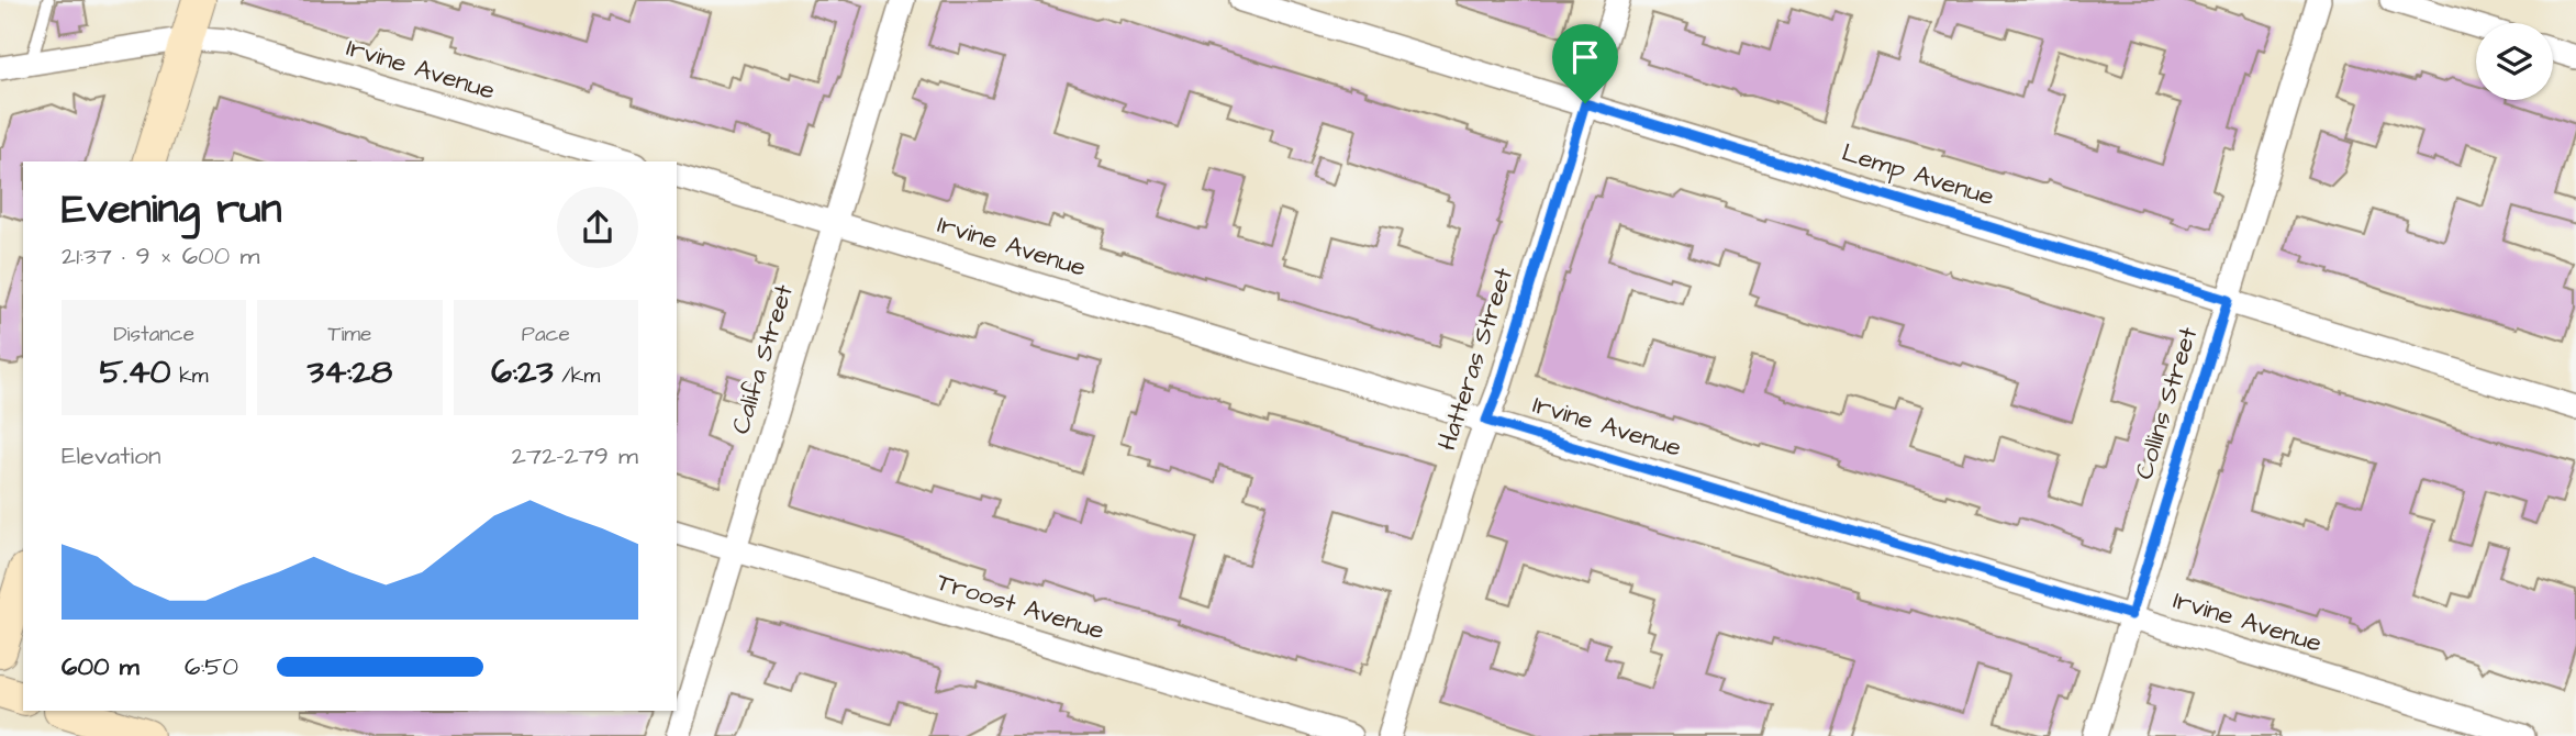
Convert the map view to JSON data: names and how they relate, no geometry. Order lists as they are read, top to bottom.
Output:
{
  "streets": {
    "street": [
      "Irvine Avenue",
      "Lemp Avenue",
      "Califa Street",
      "Hatteras Street",
      "Collins Street",
      "Troost Avenue"
    ]
  },
  "crossings": [
    ["Irvine Avenue", "Califa Street"],
    ["Irvine Avenue", "Hatteras Street"],
    ["Irvine Avenue", "Collins Street"],
    ["Lemp Avenue", "Hatteras Street"],
    ["Lemp Avenue", "Collins Street"],
    ["Califa Street", "Troost Avenue"]
  ],
  "page": {
    "heading": ["Evening run", "21:37 · 9 × 600 m"],
    "stats": [
      ["Distance", "5.40 km"],
      ["Time", "34:28"],
      ["Pace", "6:23 /km"]
    ],
    "chart": ["Elevation", "272–279 m"],
    "list": [
      {
        "name": "600 m",
        "note": "6:50"
      }
    ]
  }
}
